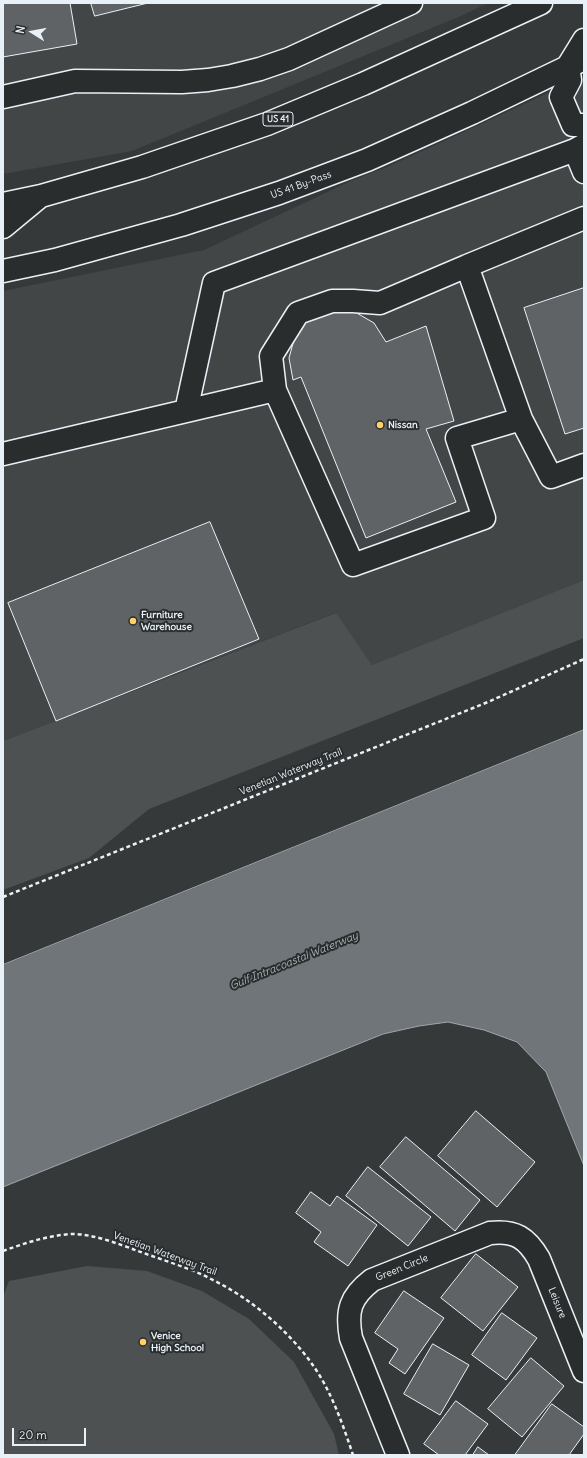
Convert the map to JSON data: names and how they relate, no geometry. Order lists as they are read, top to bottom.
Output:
{
  "streets": {
    "main road": [
      "US 41",
      "US 41 By-Pass",
      "Green Circle",
      "Leisure"
    ],
    "path": ["Venetian Waterway Trail"]
  },
  "crossings": [
    ["Green Circle", "Leisure"]
  ],
  "water": ["Gulf Intracoastal Waterway"],
  "places": ["Nissan", "Furniture Warehouse", "Venice High School"],
  "scale_bar": "20 m",
  "north": "left"
}
